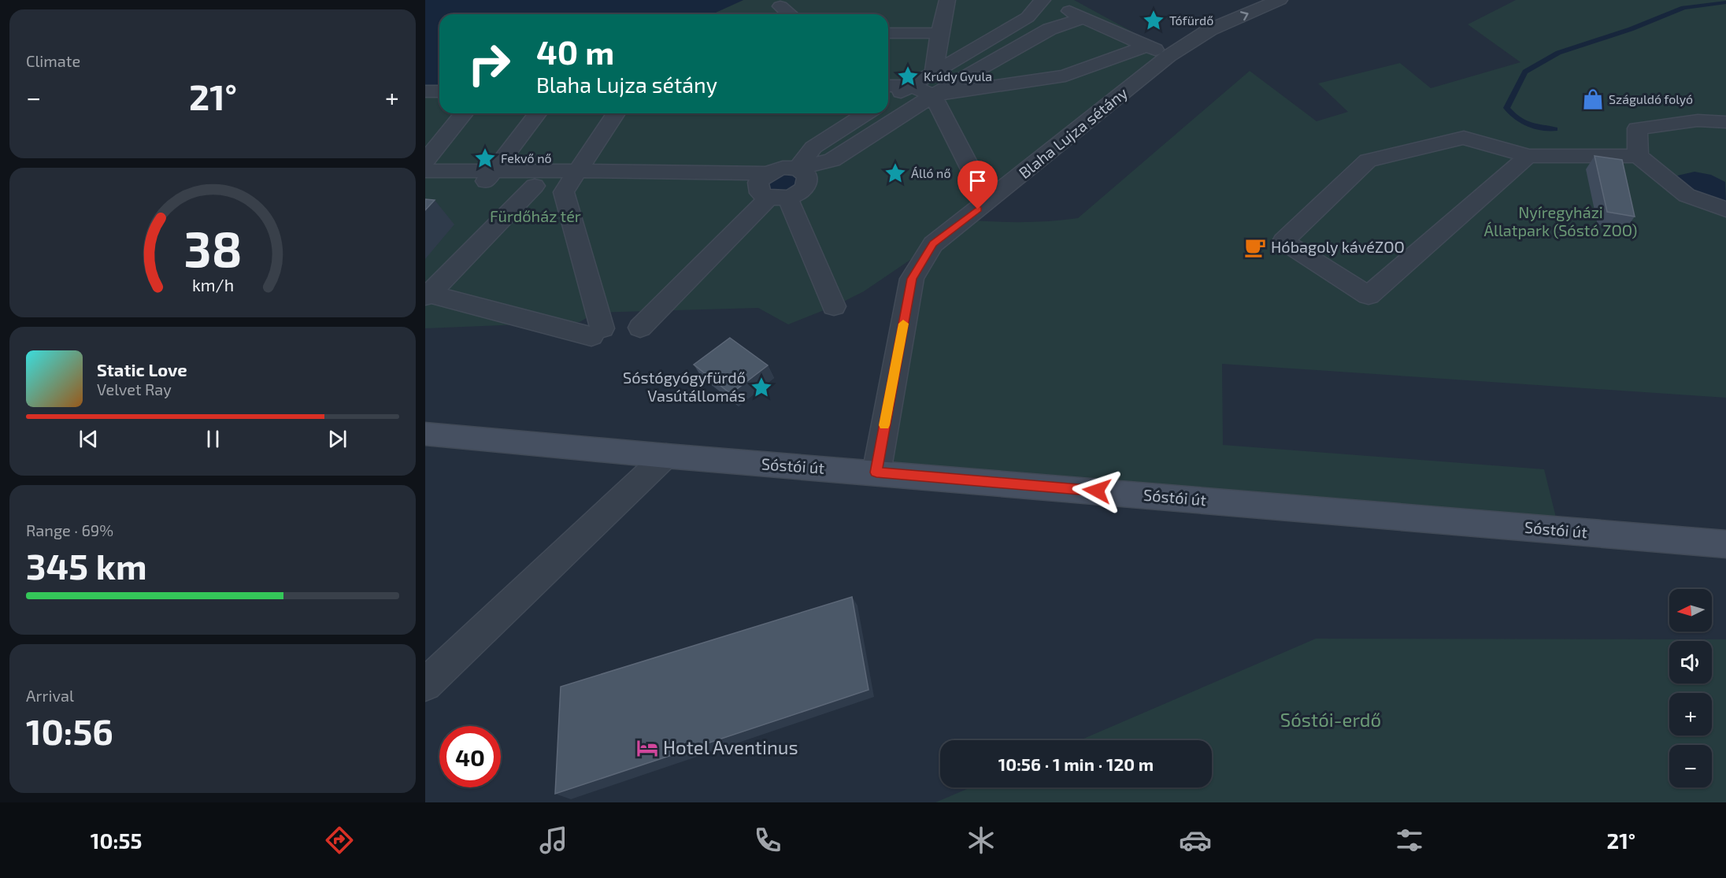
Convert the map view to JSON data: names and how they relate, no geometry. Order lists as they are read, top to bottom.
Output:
{
  "streets": {
    "street": ["Blaha Lujza sétány", "Sóstói út"]
  },
  "crossings": [
    ["Blaha Lujza sétány", "Sóstói út"]
  ],
  "parks": ["Nyíregyházi Állatpark (Sóstó ZOO)", "Fürdőház tér", "Sóstói-erdő"],
  "places": {
    "place": [
      "Tófürdő",
      "Krúdy Gyula",
      "Fekvő nő",
      "Álló nő",
      "Sóstógyógyfürdő Vasútállomás"
    ],
    "shop": ["Száguldó folyó"],
    "cafe": ["Hóbagoly kávéZOO"],
    "hotel": ["Hotel Aventinus"]
  },
  "north": "left",
  "page": {
    "tile": [
      "Climate",
      ["Range · 69%", "345 km"],
      ["Arrival", "10:56"]
    ],
    "turn": ["40 m", "Blaha Lujza sétány"],
    "heat": ["−", "21°", "+"],
    "song": ["Static Love", "Velvet Ray"],
    "map_buttons": ["+", "−"],
    "limit": "40",
    "trip": "10:56 · 1 min · 120 m",
    "tabs": ["10:55", "21°"],
    "gauge": ["38", "km/h"]
  }
}
